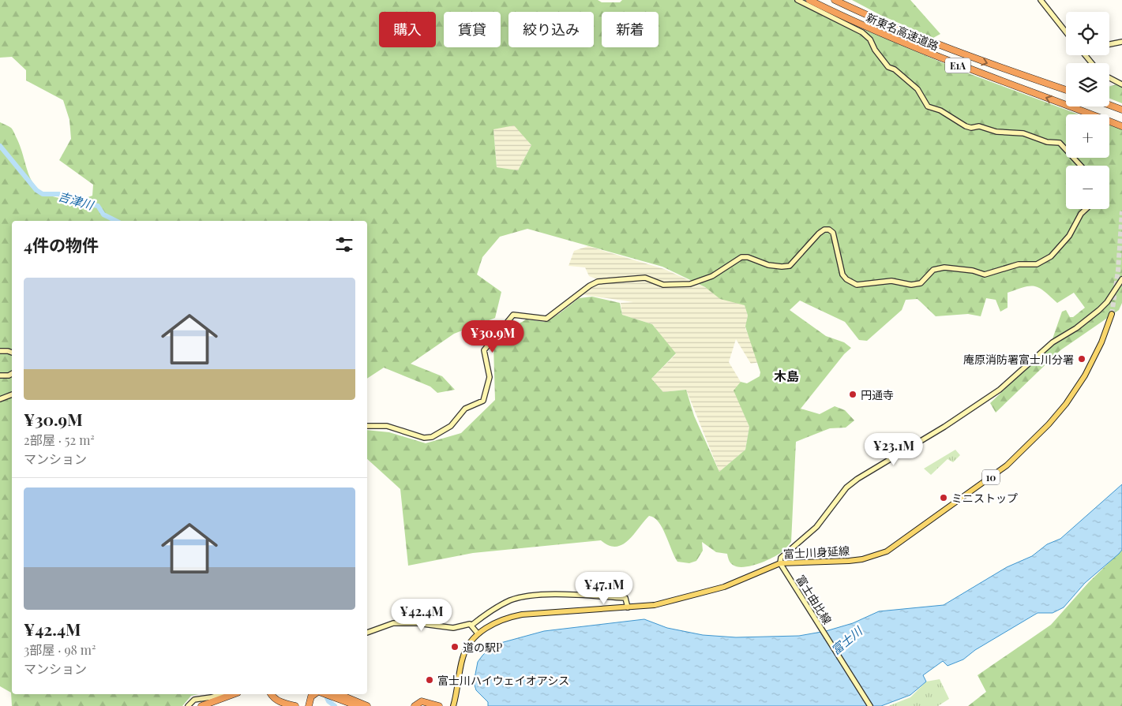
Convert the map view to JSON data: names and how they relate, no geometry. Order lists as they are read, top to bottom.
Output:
{
  "streets": {
    "highway": ["新東名高速道路", "E1A"],
    "main road": ["10", "富士川身延線"],
    "street": ["富士由比線"]
  },
  "crossings": [
    ["富士川身延線", "富士由比線"]
  ],
  "districts": ["木島"],
  "water": ["吉津川", "富士川"],
  "places": [
    "庵原消防署富士川分署",
    "円通寺",
    "ミニストップ",
    "道の駅P",
    "富士川ハイウェイオアシス"
  ],
  "page": {
    "map_buttons": ["+", "−"],
    "chip": [
      "購入",
      "賃貸",
      "絞り込み",
      "新着"
    ],
    "heading": "4件の物件",
    "list": [
      {
        "name": "¥30.9M",
        "note": "2部屋 · 52 m² · マンション"
      },
      {
        "name": "¥42.4M",
        "note": "3部屋 · 98 m² · マンション"
      }
    ],
    "price": [
      "¥30.9M",
      "¥23.1M",
      "¥47.1M",
      "¥42.4M"
    ]
  }
}
